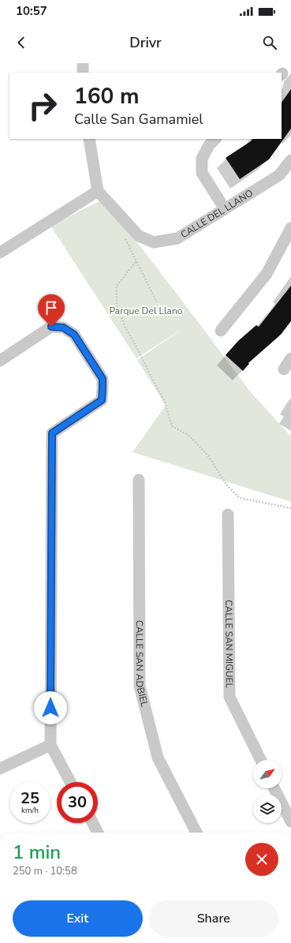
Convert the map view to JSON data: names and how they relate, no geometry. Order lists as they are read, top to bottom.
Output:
{
  "streets": {
    "street": ["CALLE DEL LLANO", "CALLE SAN MIGUEL", "CALLE SAN ADBIEL"]
  },
  "parks": ["Parque Del Llano"],
  "north": "top right",
  "page": {
    "status": "10:57",
    "header": "Drivr",
    "turn": ["160 m", "Calle San Gamamiel"],
    "speed": "25 km/h",
    "limit": "30",
    "heading": ["1 min", "250 m · 10:58"],
    "buttons": ["Exit", "Share"]
  }
}
